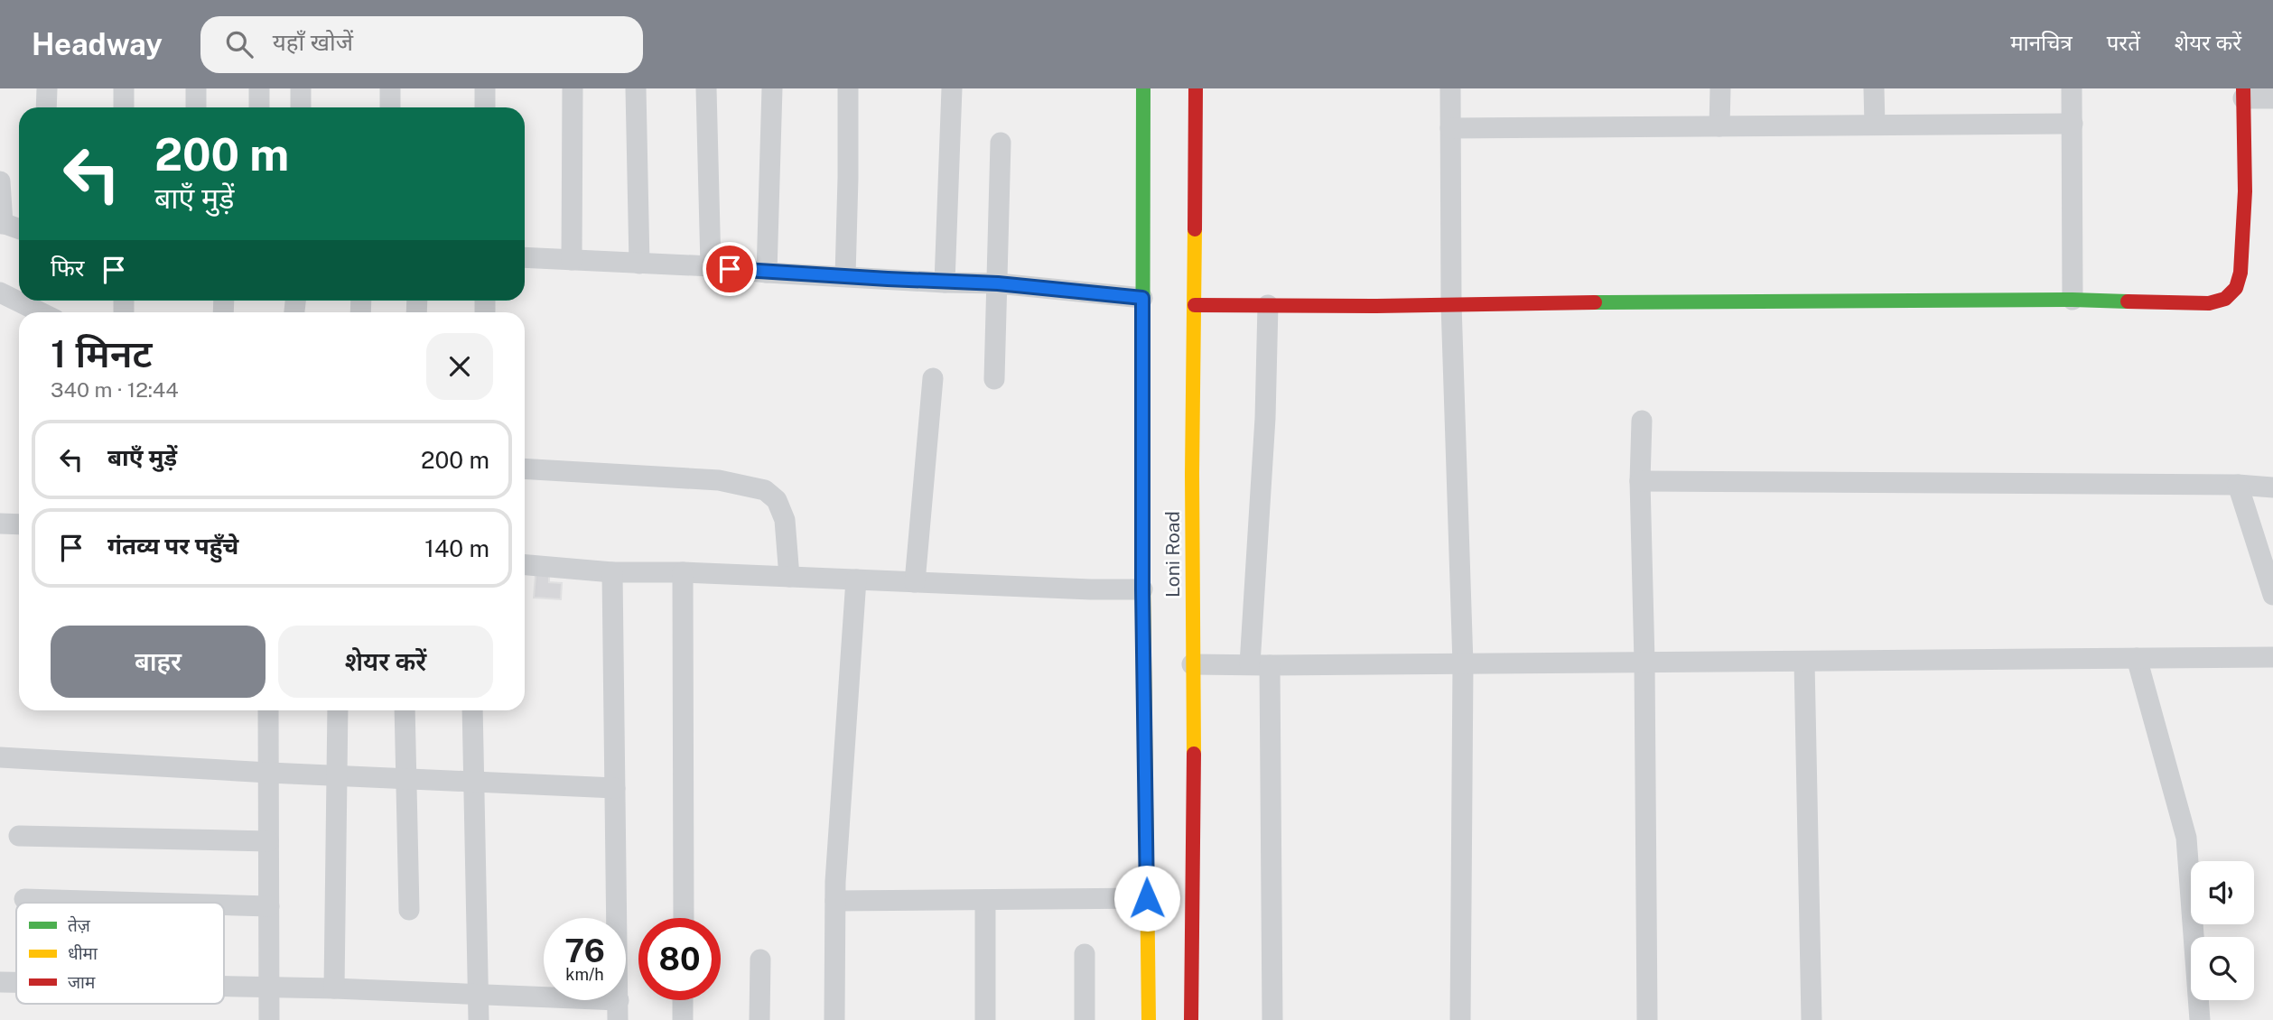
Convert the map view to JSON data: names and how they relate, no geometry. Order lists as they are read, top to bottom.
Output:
{
  "streets": {
    "main road": ["Loni Road"]
  },
  "legend": ["तेज़", "धीमा", "जाम"],
  "page": {
    "header": "Headway",
    "search": "यहाँ खोजें",
    "nav": ["मानचित्र", "परतें", "शेयर करें"],
    "turn": ["200 m", "बाएँ मुड़ें"],
    "then": "फिर",
    "heading": ["1 मिनट", "340 m · 12:44"],
    "list": [
      {
        "name": "बाएँ मुड़ें",
        "value": "200 m"
      },
      {
        "name": "गंतव्य पर पहुँचे",
        "value": "140 m"
      }
    ],
    "buttons": ["बाहर", "शेयर करें"],
    "speed": "76 km/h",
    "limit": "80"
  }
}
